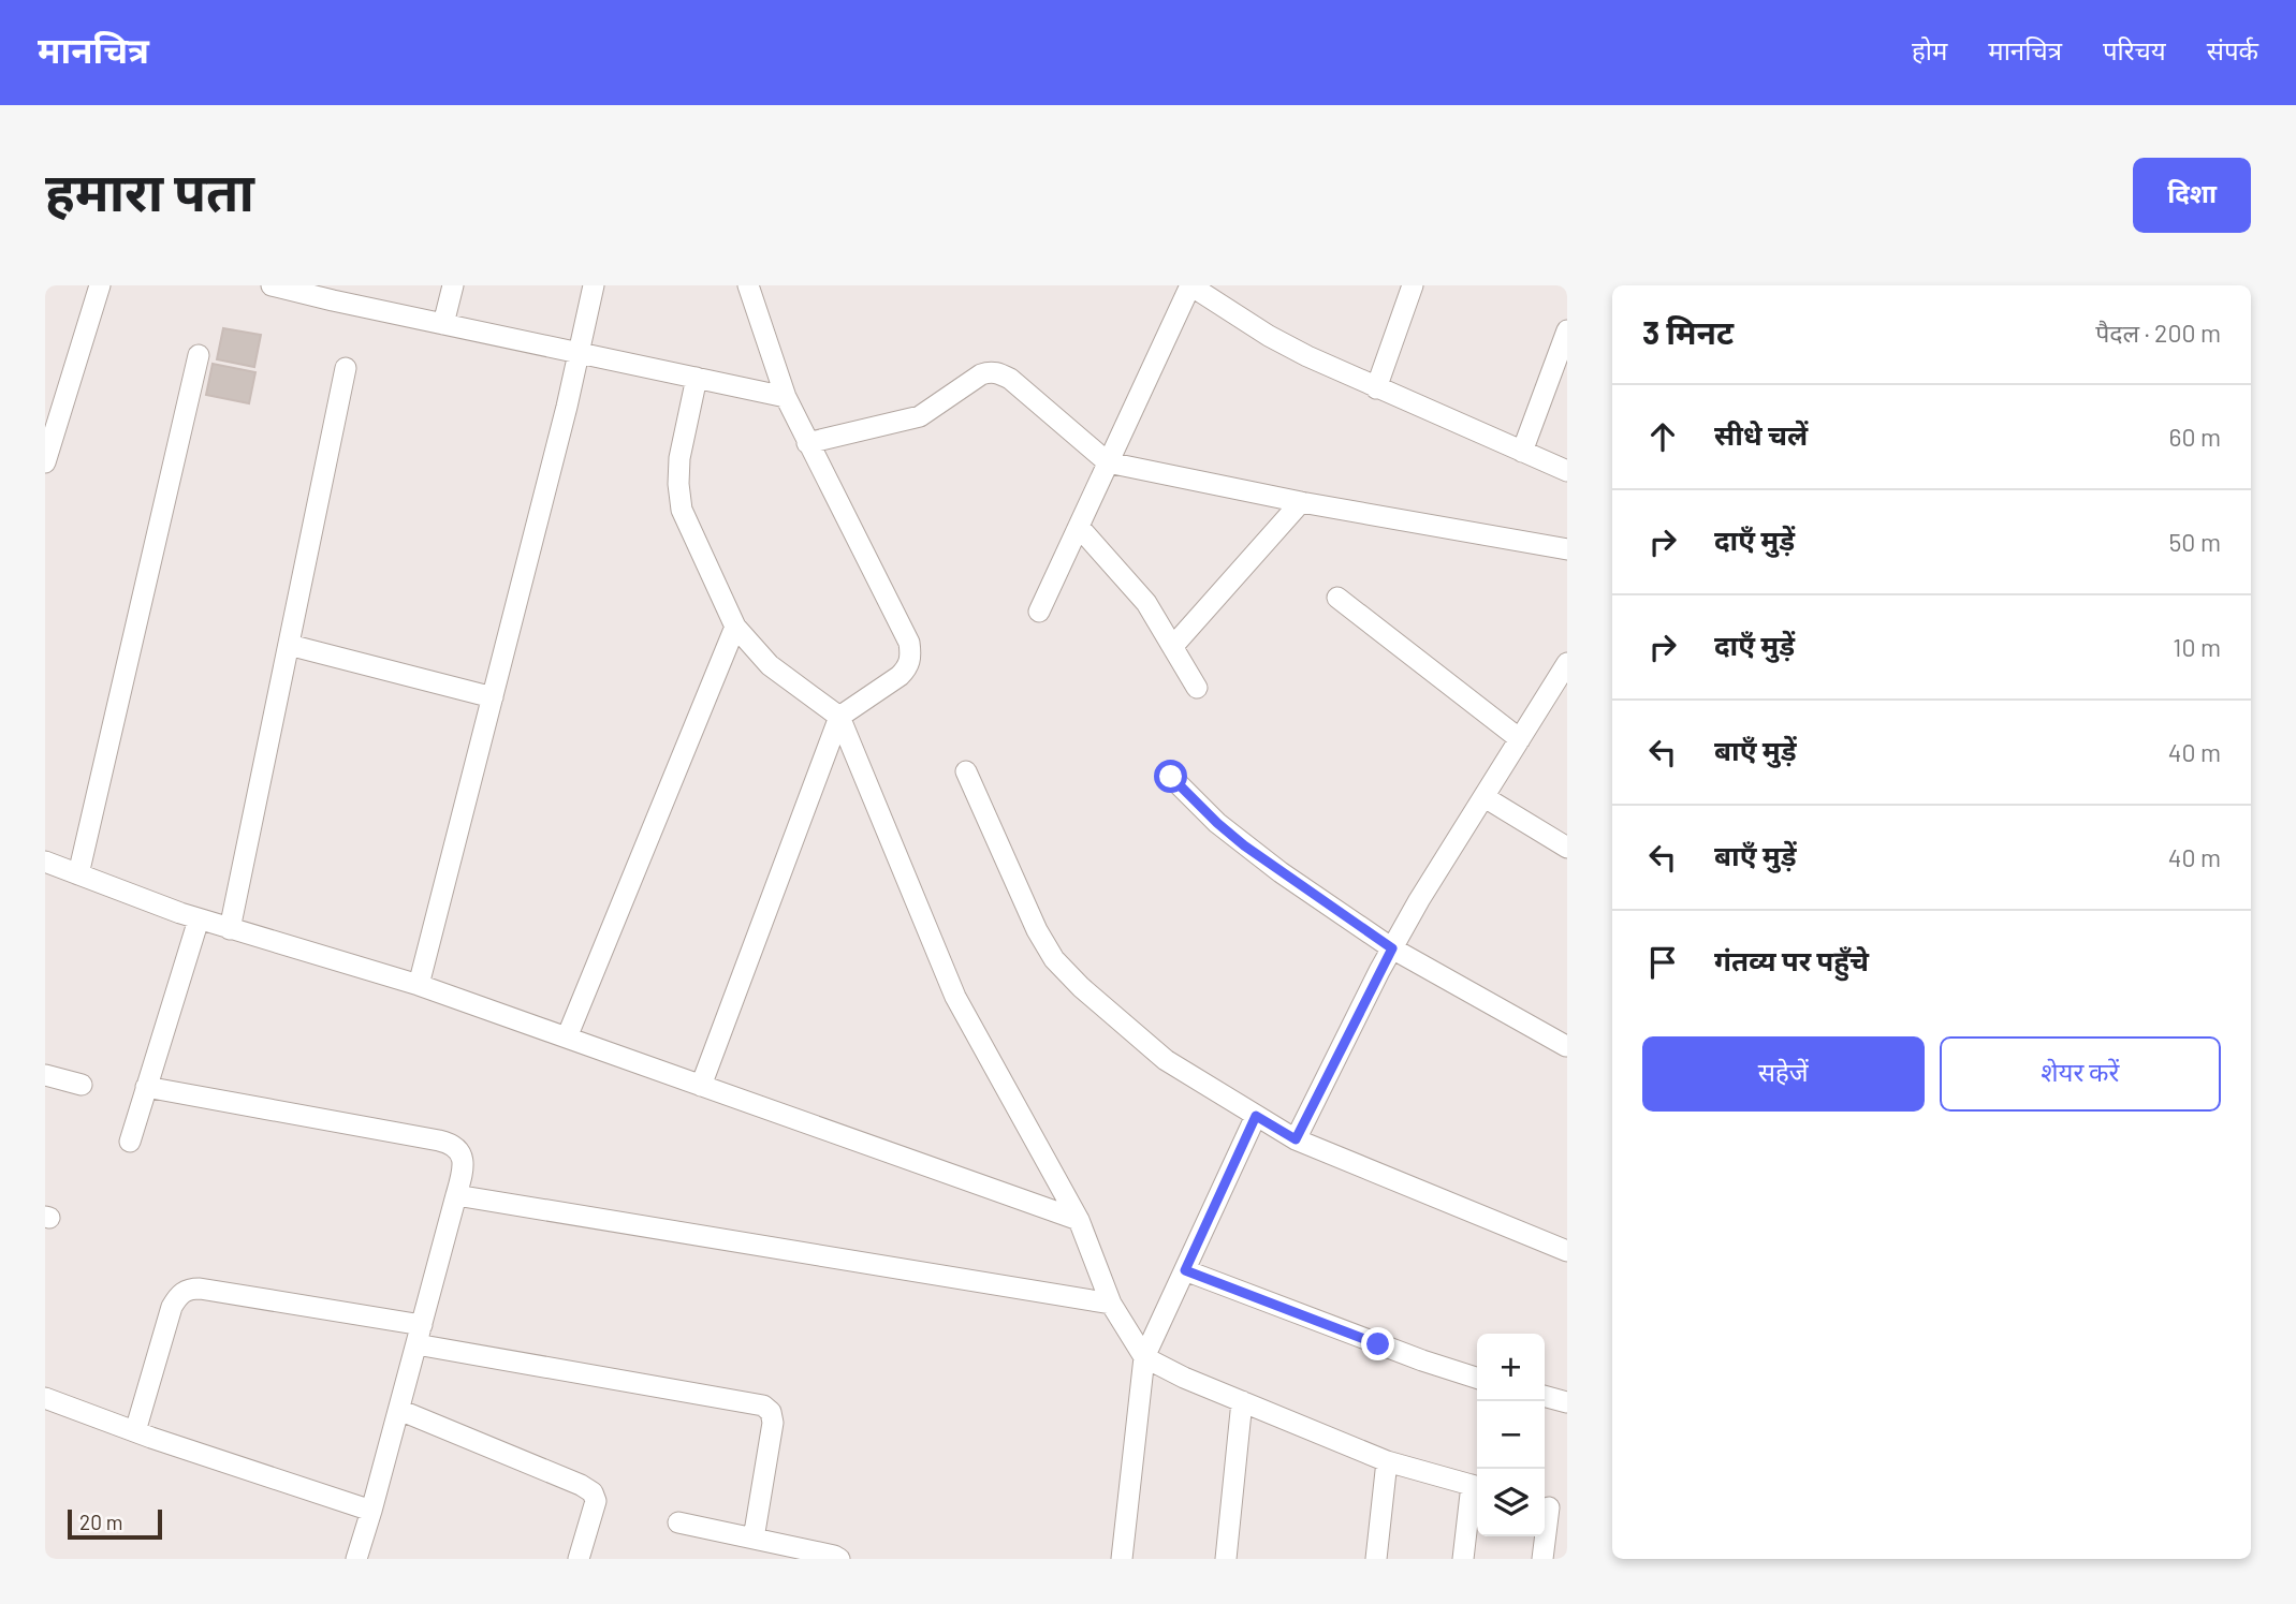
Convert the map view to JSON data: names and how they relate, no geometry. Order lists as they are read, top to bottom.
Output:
{
  "scale_bar": "20 m",
  "page": {
    "header": "मानचित्र",
    "nav": [
      "होम",
      "मानचित्र",
      "परिचय",
      "संपर्क"
    ],
    "buttons": [
      "दिशा",
      ["सहेजें", "शेयर करें"]
    ],
    "title": "हमारा पता",
    "heading": ["3 मिनट", "पैदल · 200 m"],
    "list": [
      ["सीधे चलें", "60 m"],
      ["दाएँ मुड़ें", "50 m"],
      ["दाएँ मुड़ें", "10 m"],
      ["बाएँ मुड़ें", "40 m"],
      ["बाएँ मुड़ें", "40 m"],
      "गंतव्य पर पहुँचे"
    ],
    "map_buttons": ["+", "−"],
    "scale": "20 m"
  }
}
